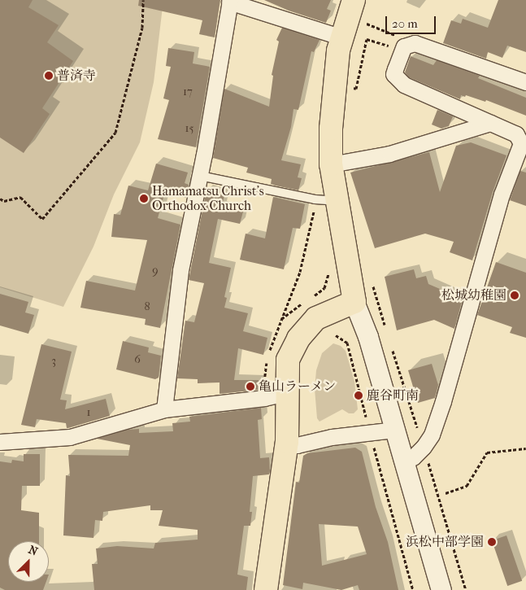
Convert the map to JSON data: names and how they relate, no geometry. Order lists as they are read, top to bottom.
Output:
{
  "places": [
    "普済寺",
    "Hamamatsu Christ's Orthodox Church",
    "松城幼稚園",
    "亀山ラーメン",
    "鹿谷町南",
    "浜松中部学園"
  ],
  "house_numbers": [
    "17",
    "15",
    "9",
    "8",
    "6",
    "3",
    "1"
  ],
  "scale_bar": "20 m",
  "north": "top right"
}
